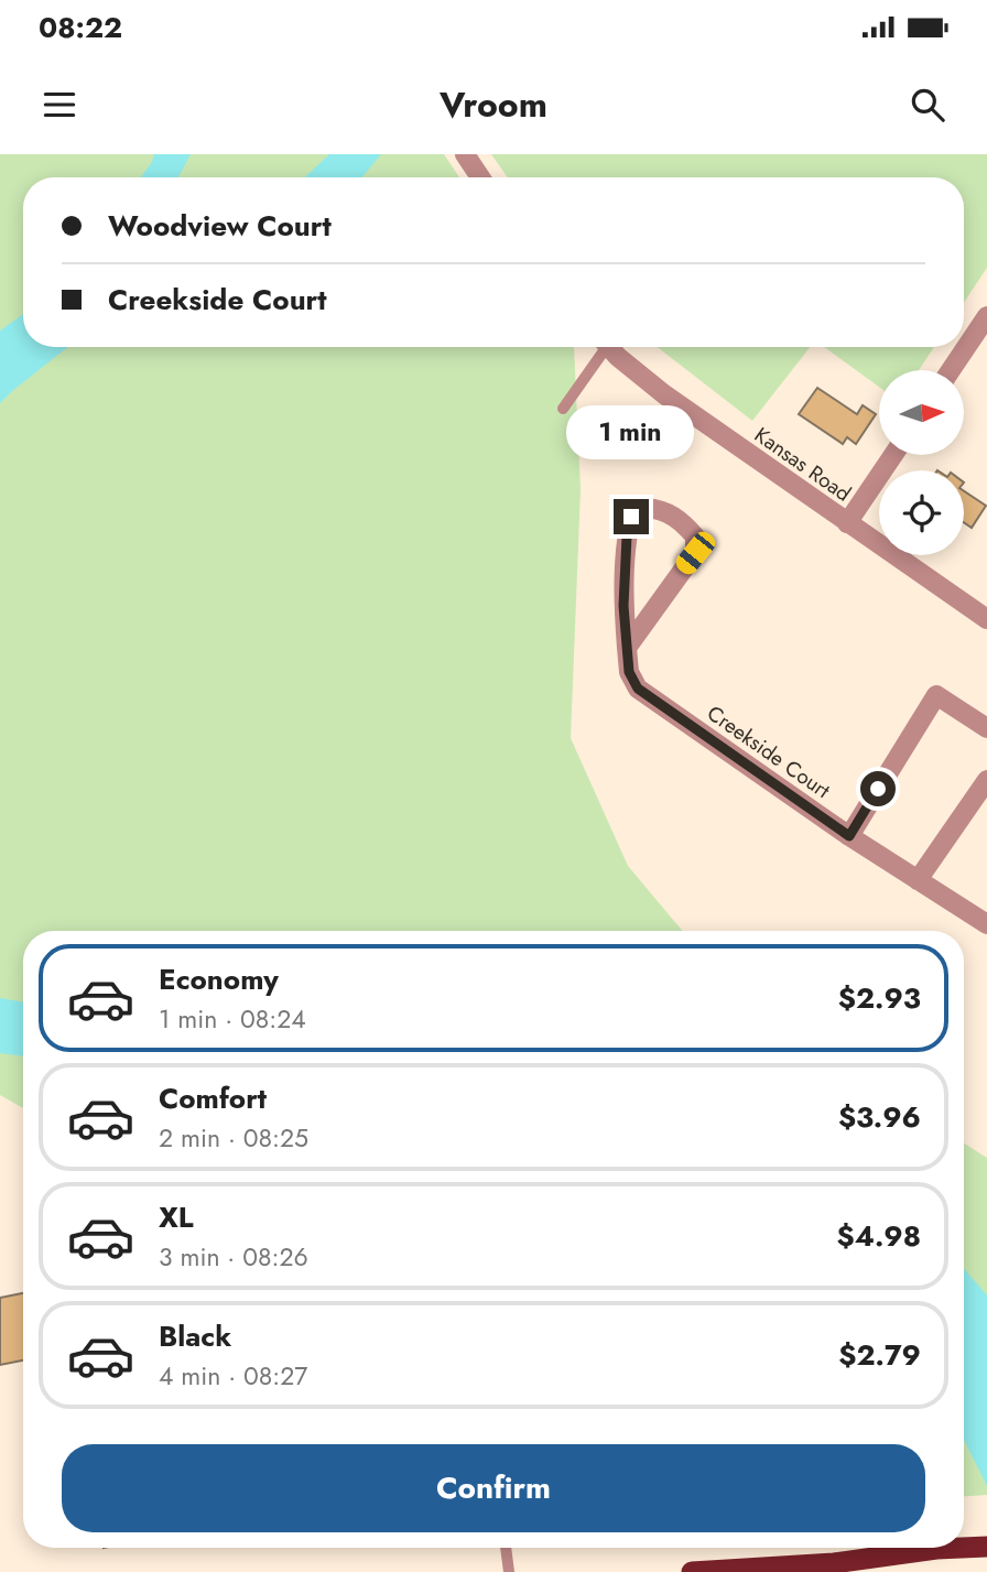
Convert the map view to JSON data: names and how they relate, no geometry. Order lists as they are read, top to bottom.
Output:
{
  "streets": {
    "street": ["Kansas Road", "Creekside Court"]
  },
  "north": "right",
  "page": {
    "status": "08:22",
    "header": "Vroom",
    "banner": ["Woodview Court", "Creekside Court"],
    "bubble": "1 min",
    "list": [
      {
        "name": "Economy",
        "note": "1 min · 08:24",
        "value": "$2.93"
      },
      {
        "name": "Comfort",
        "note": "2 min · 08:25",
        "value": "$3.96"
      },
      {
        "name": "XL",
        "note": "3 min · 08:26",
        "value": "$4.98"
      },
      {
        "name": "Black",
        "note": "4 min · 08:27",
        "value": "$2.79"
      }
    ],
    "buttons": "Confirm"
  }
}
